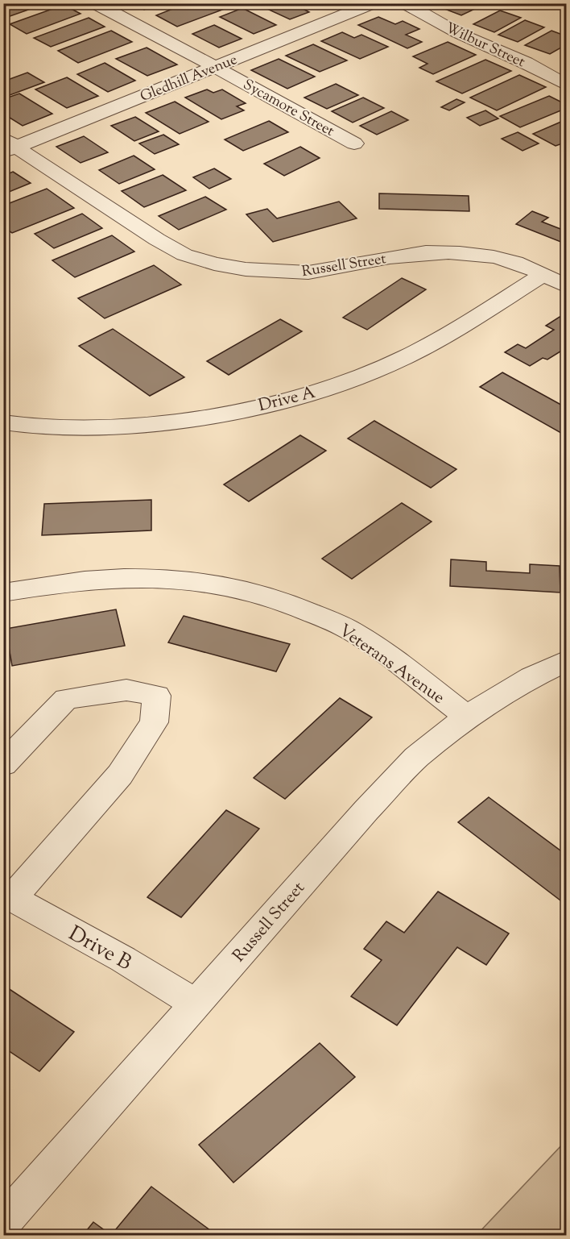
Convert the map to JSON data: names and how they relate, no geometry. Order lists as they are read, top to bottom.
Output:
{
  "streets": {
    "street": [
      "Wilbur Street",
      "Gledhill Avenue",
      "Sycamore Street",
      "Russell Street",
      "Drive A",
      "Veterans Avenue",
      "Drive B"
    ]
  },
  "crossings": [
    ["Gledhill Avenue", "Sycamore Street"],
    ["Gledhill Avenue", "Russell Street"],
    ["Russell Street", "Drive A"],
    ["Russell Street", "Veterans Avenue"],
    ["Russell Street", "Drive B"]
  ]
}
